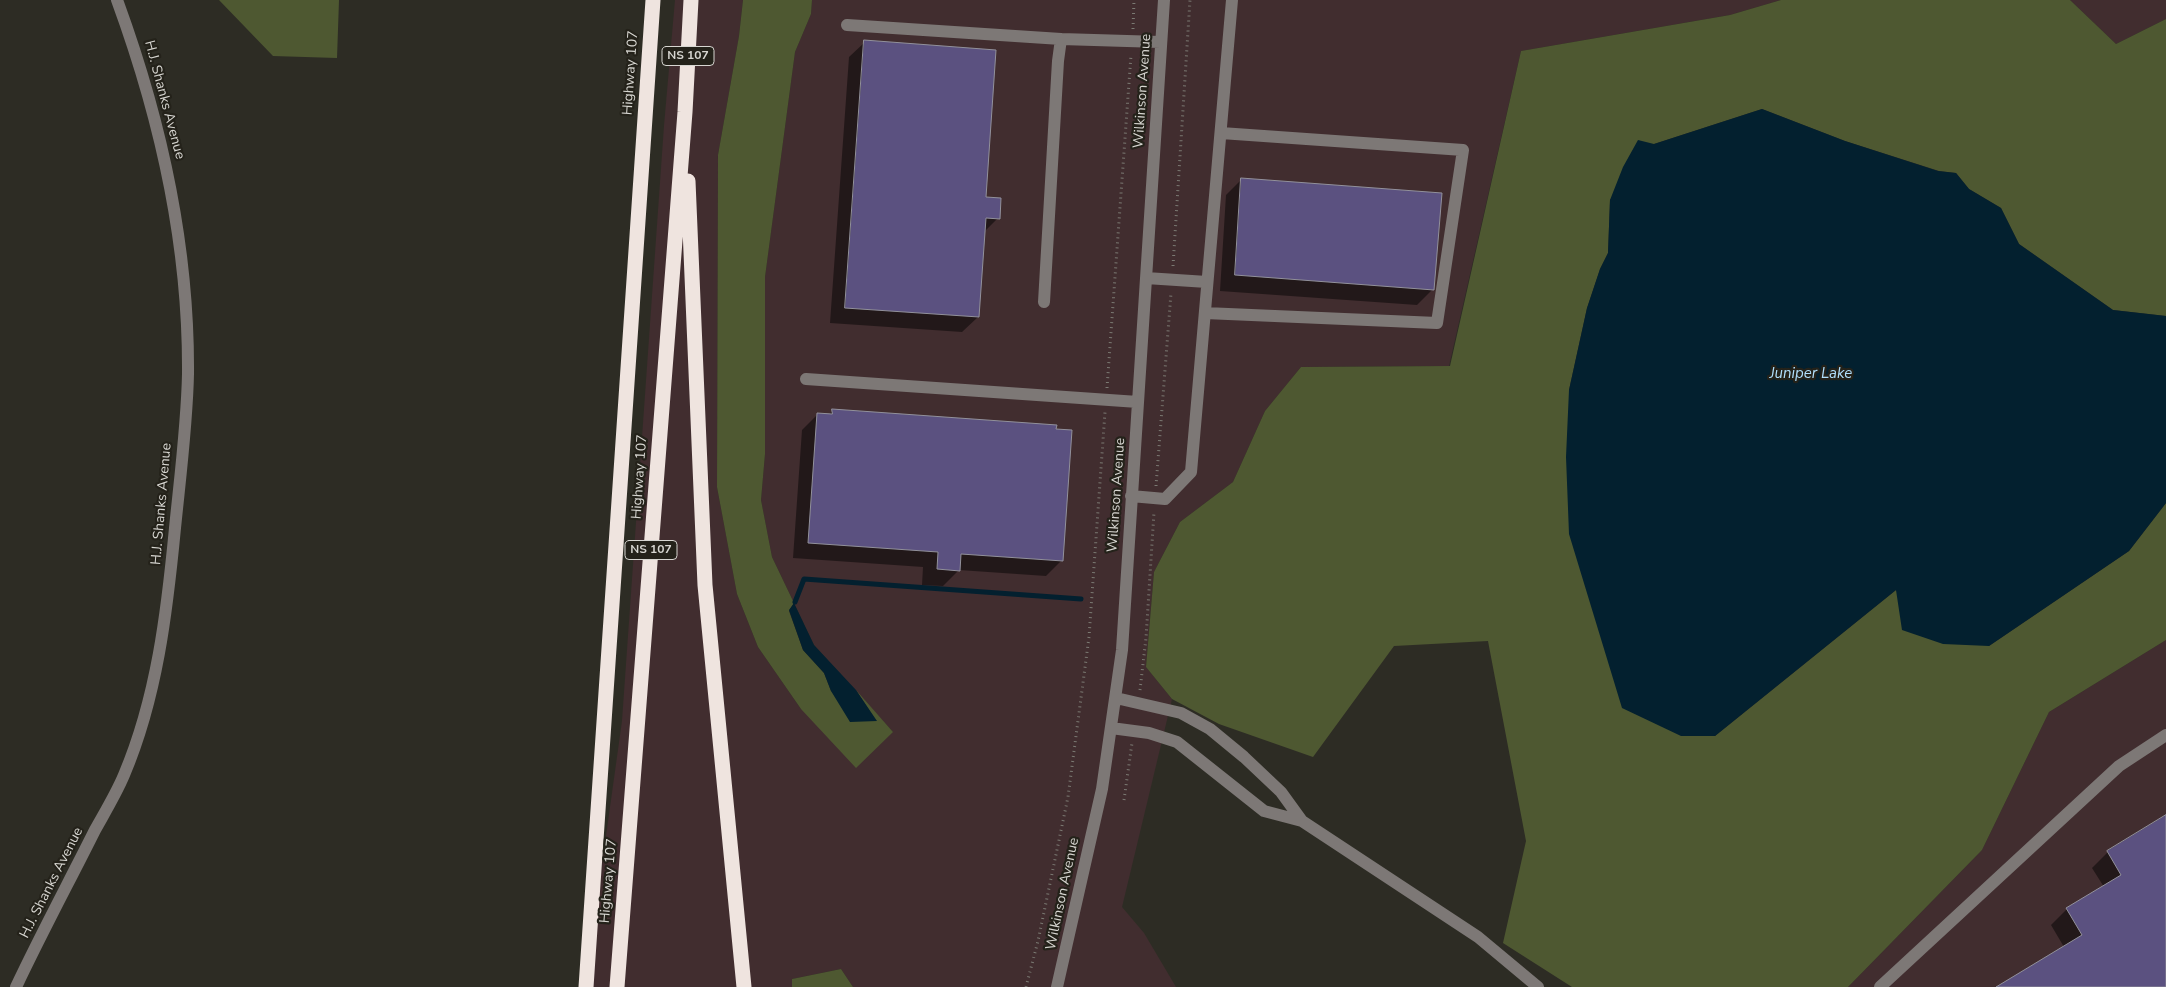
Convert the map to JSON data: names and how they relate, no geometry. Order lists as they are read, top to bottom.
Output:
{
  "streets": {
    "highway": ["NS 107", "Highway 107"],
    "street": ["Wilkinson Avenue", "H.J. Shanks Avenue"]
  },
  "water": ["Juniper Lake"]
}
